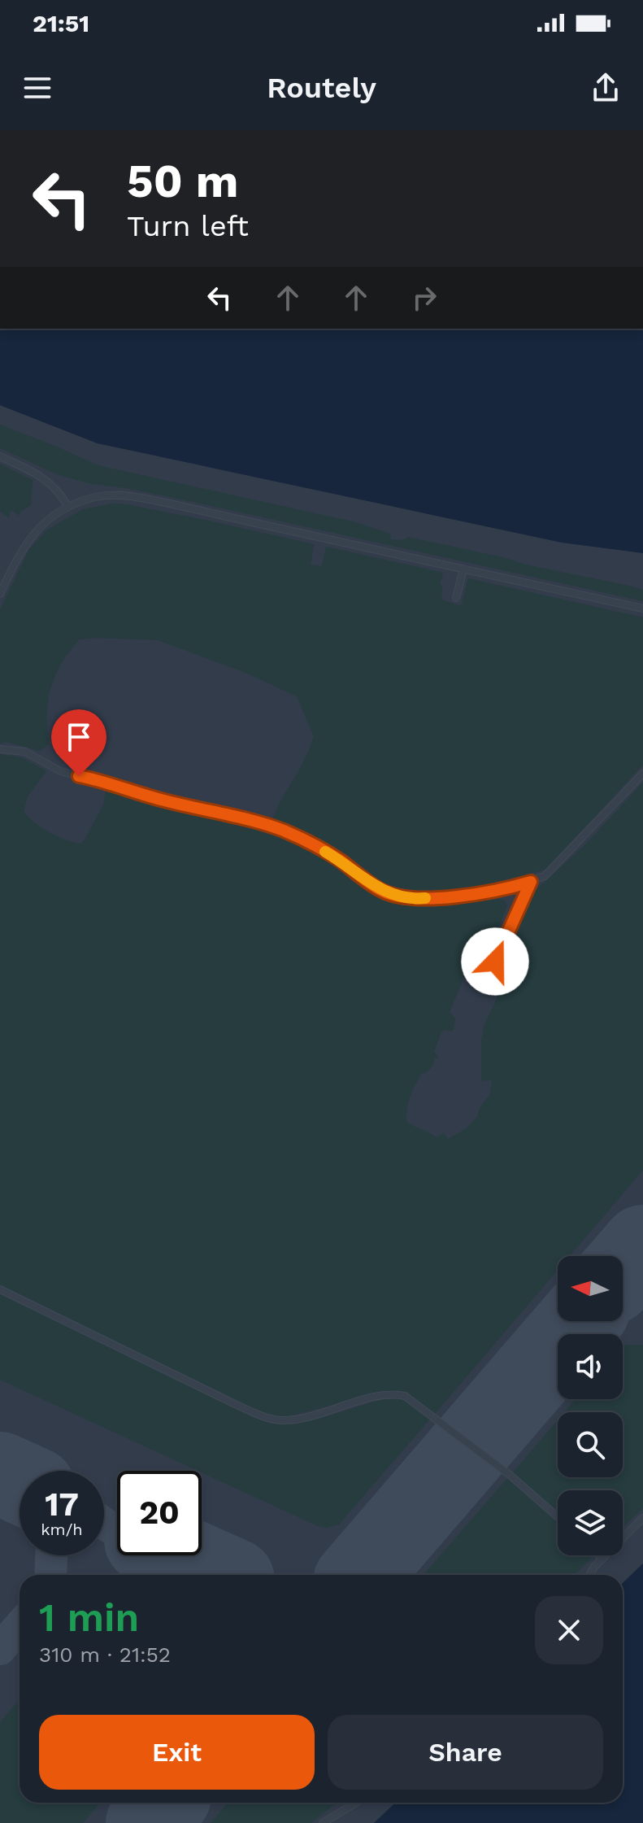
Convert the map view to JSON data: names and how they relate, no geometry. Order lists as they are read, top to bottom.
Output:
{
  "north": "left",
  "page": {
    "status": "21:51",
    "header": "Routely",
    "turn": ["50 m", "Turn left"],
    "speed": "17 km/h",
    "limit": "20",
    "heading": ["1 min", "310 m · 21:52"],
    "buttons": ["Exit", "Share"]
  }
}
